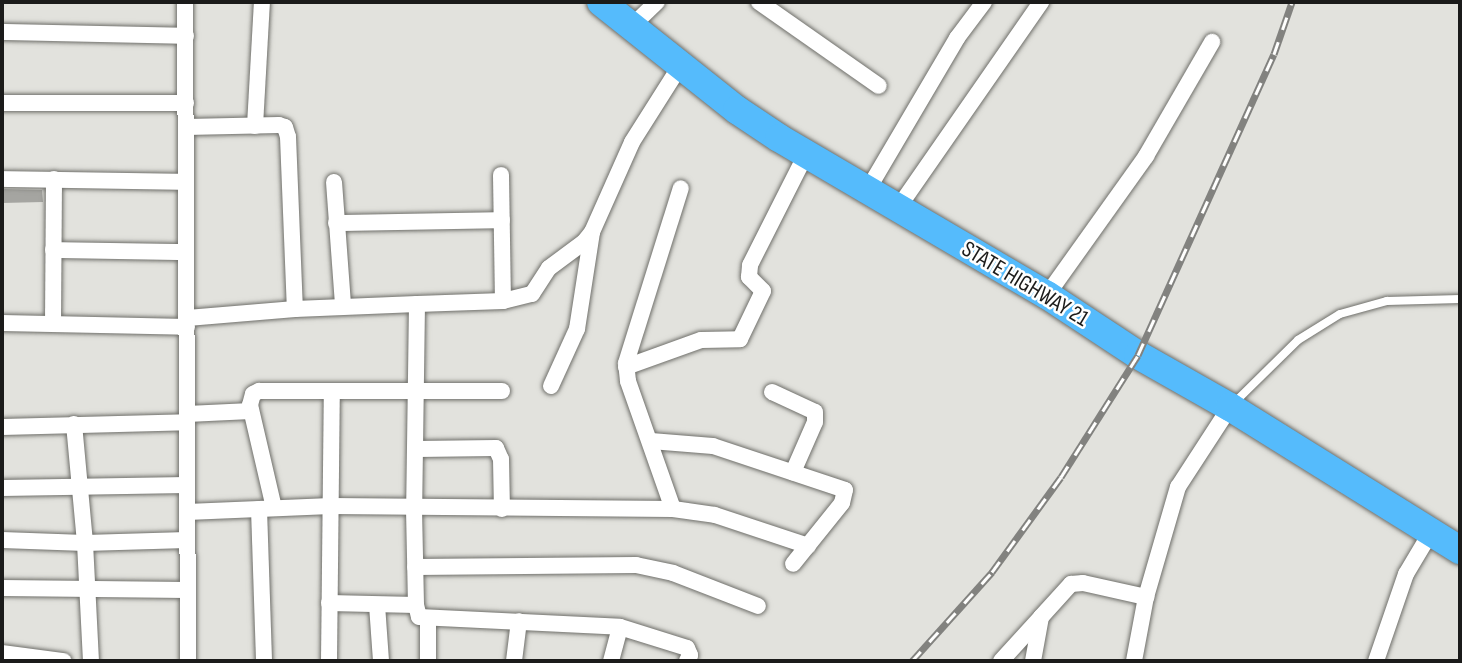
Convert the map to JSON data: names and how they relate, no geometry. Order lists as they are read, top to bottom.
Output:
{
  "streets": {
    "highway": ["STATE HIGHWAY 21"]
  }
}
